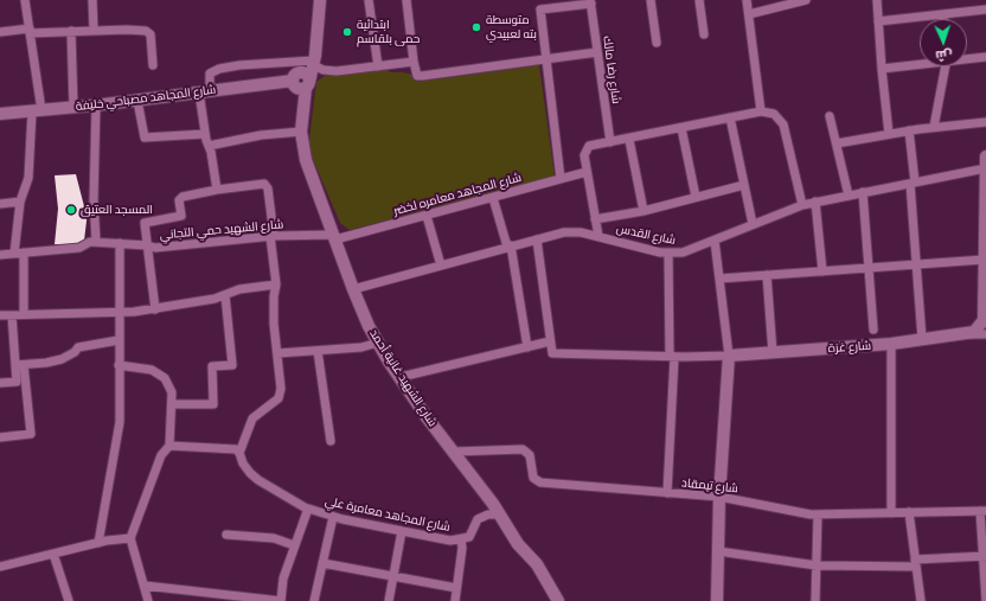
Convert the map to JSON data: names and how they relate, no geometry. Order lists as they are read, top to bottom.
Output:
{
  "streets": {
    "main road": ["شارع المجاهد مصباحي خليفة", "شارع غزة", "شارع الشهيد غانية أحمد"],
    "street": [
      "شارع رضا مالك",
      "شارع المجاهد معامره لخضر",
      "شارع الشهيد حمي التجاني",
      "شارع القدس",
      "شارع تيمقاد",
      "شارع المجاهد معامرة علي"
    ]
  },
  "crossings": [
    ["شارع المجاهد مصباحي خليفة", "شارع الشهيد غانية أحمد"],
    ["شارع المجاهد معامره لخضر", "شارع الشهيد حمي التجاني"],
    ["شارع المجاهد معامره لخضر", "شارع الشهيد غانية أحمد"],
    ["شارع الشهيد حمي التجاني", "شارع الشهيد غانية أحمد"],
    ["شارع القدس", "شارع الشهيد غانية أحمد"],
    ["شارع الشهيد غانية أحمد", "شارع تيمقاد"],
    ["شارع الشهيد غانية أحمد", "شارع المجاهد معامرة علي"]
  ],
  "places": ["متوسطة بته لعبيدي", "ابتدائية حمى بلقاسم", "المسجد العتيق"],
  "north": "bottom"
}
